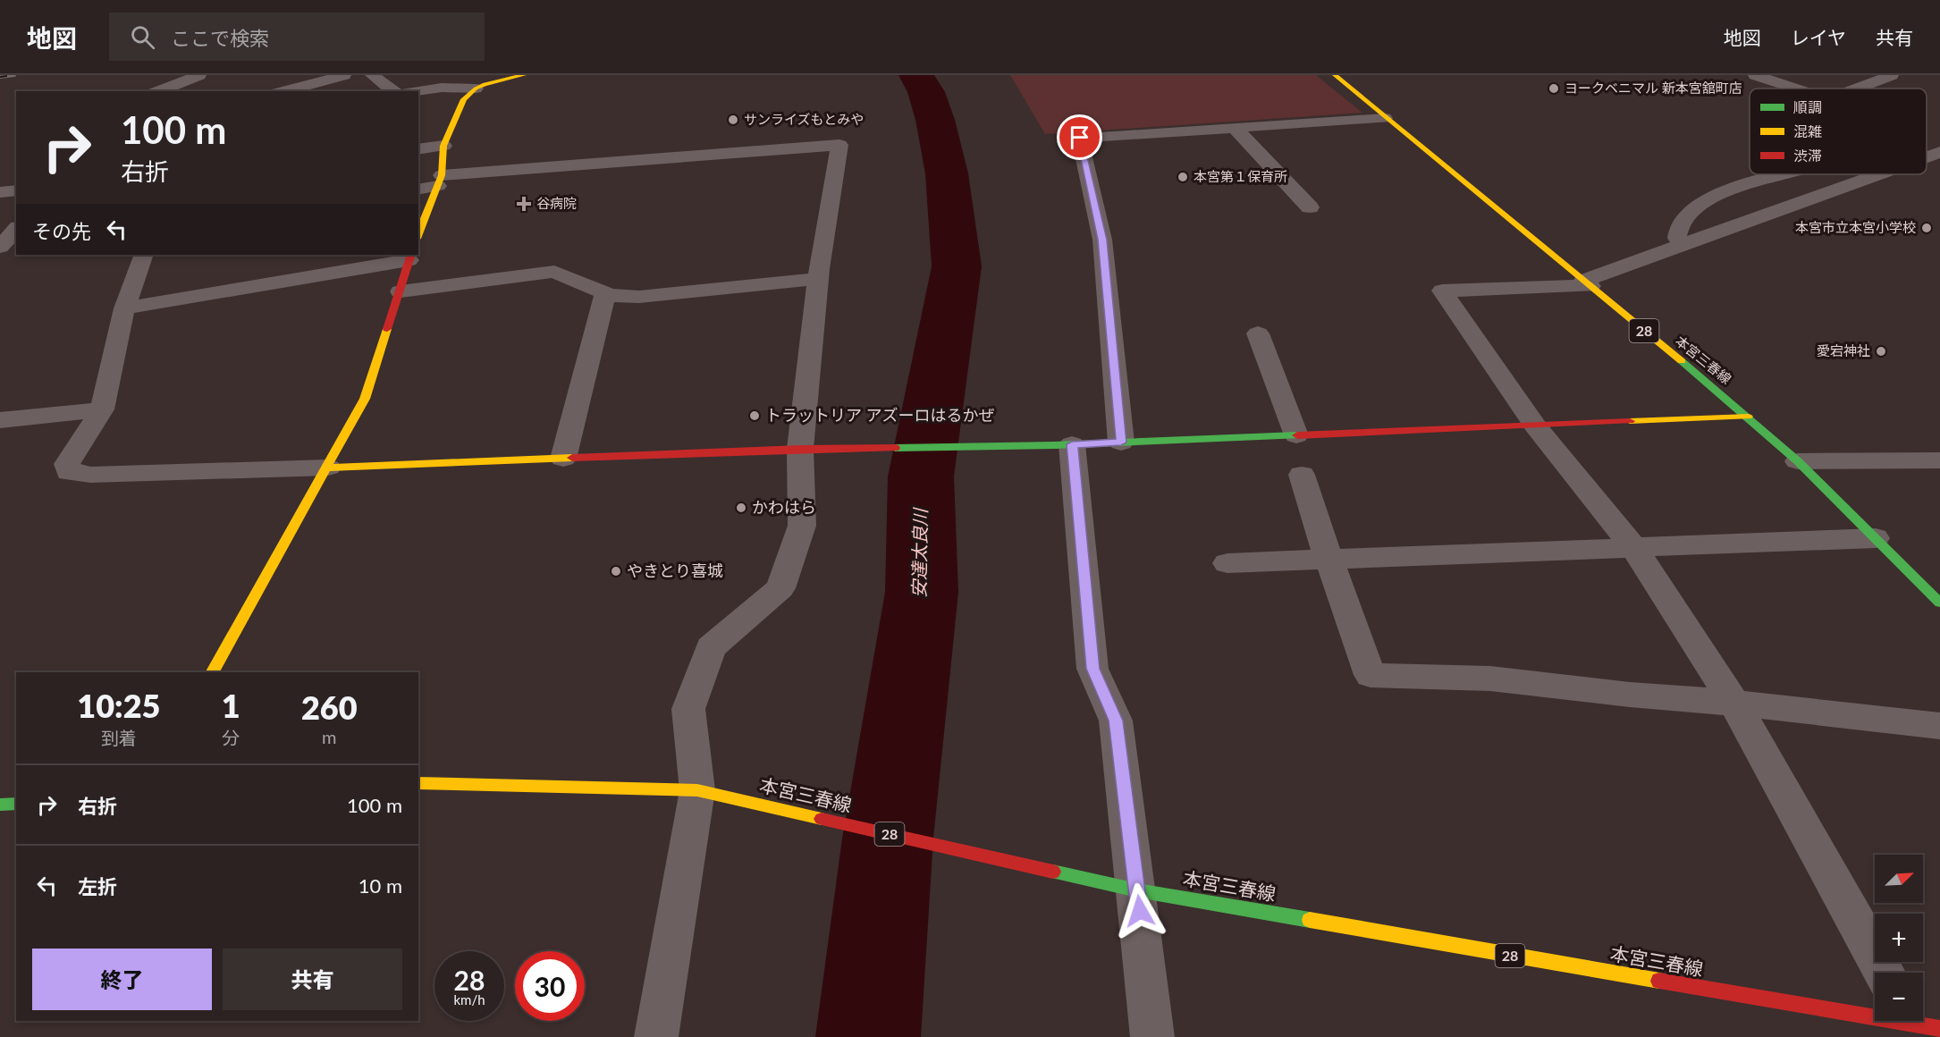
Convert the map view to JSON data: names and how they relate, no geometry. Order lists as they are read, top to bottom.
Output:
{
  "streets": {
    "street": ["28", "本宮三春線"]
  },
  "water": ["安達太良川"],
  "places": {
    "other": [
      "ヨークベニマル 新本宮舘町店",
      "サンライズもとみや",
      "本宮第１保育所",
      "本宮市立本宮小学校",
      "愛宕神社",
      "トラットリア アズーロはるかぜ",
      "かわはら",
      "やきとり喜城"
    ],
    "health": ["谷病院"]
  },
  "legend": ["順調", "混雑", "渋滞"],
  "north": "top right",
  "page": {
    "header": "地図",
    "search": "ここで検索",
    "nav": ["地図", "レイヤ", "共有"],
    "turn": ["100 m", "右折"],
    "then": "その先",
    "eta": [
      "10:25",
      "到着",
      "1",
      "分",
      "260",
      "m"
    ],
    "list": [
      {
        "name": "右折",
        "value": "100 m"
      },
      {
        "name": "左折",
        "value": "10 m"
      }
    ],
    "map_buttons": ["+", "−"],
    "buttons": ["終了", "共有"],
    "speed": "28 km/h",
    "limit": "30"
  }
}
